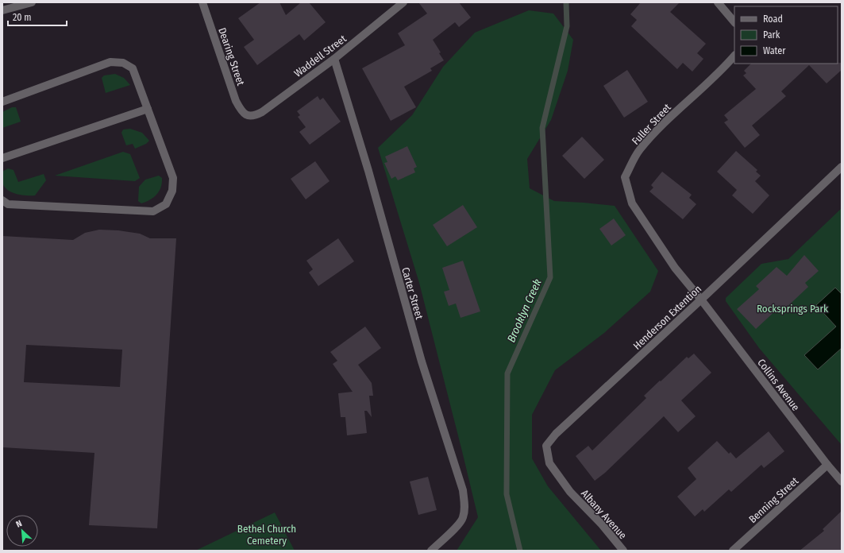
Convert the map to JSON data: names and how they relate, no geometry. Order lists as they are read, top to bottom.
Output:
{
  "streets": {
    "street": [
      "Waddell Street",
      "Dearing Street",
      "Fuller Street",
      "Carter Street",
      "Henderson Extention",
      "Collins Avenue",
      "Benning Street",
      "Albany Avenue"
    ]
  },
  "crossings": [
    ["Waddell Street", "Dearing Street"],
    ["Waddell Street", "Carter Street"],
    ["Fuller Street", "Henderson Extention"],
    ["Fuller Street", "Collins Avenue"],
    ["Henderson Extention", "Collins Avenue"],
    ["Henderson Extention", "Albany Avenue"],
    ["Collins Avenue", "Benning Street"]
  ],
  "water": ["Brooklyn Creek"],
  "parks": ["Rocksprings Park", "Bethel Church Cemetery"],
  "legend": ["Road", "Park", "Water"],
  "scale_bar": "20 m",
  "north": "top left"
}
